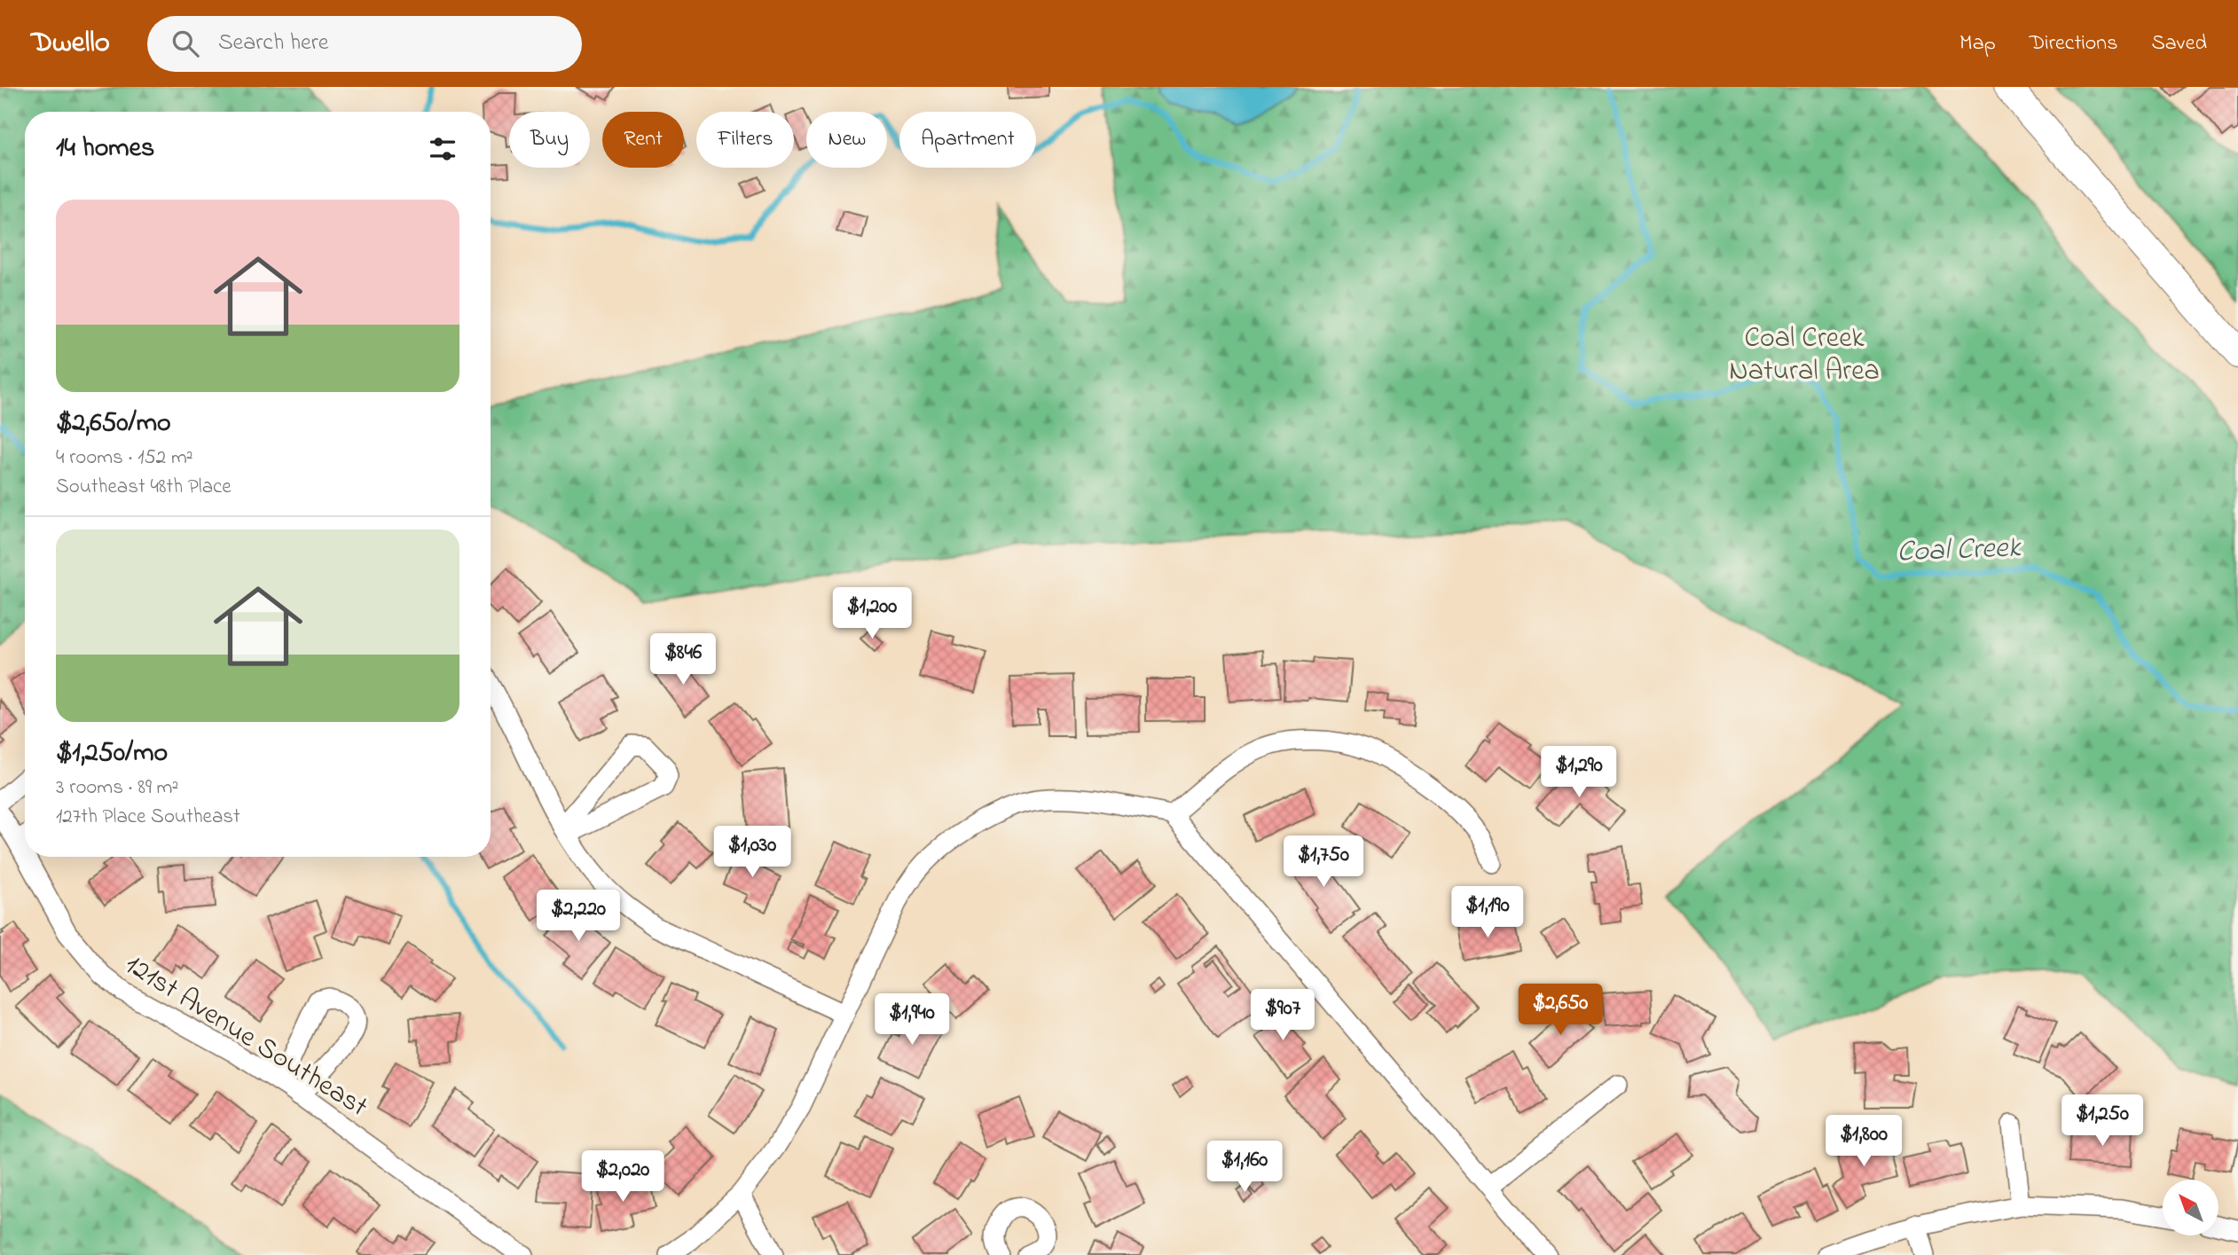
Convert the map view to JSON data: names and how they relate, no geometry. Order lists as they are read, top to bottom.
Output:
{
  "streets": {
    "street": ["121st Avenue Southeast"]
  },
  "water": ["Coal Creek"],
  "parks": ["Coal Creek Natural Area"],
  "north": "top left",
  "page": {
    "header": "Dwello",
    "search": "Search here",
    "nav": ["Map", "Directions", "Saved"],
    "chip": [
      "Buy",
      "Rent",
      "Filters",
      "New",
      "Apartment"
    ],
    "heading": "14 homes",
    "list": [
      {
        "name": "$2,650/mo",
        "note": "4 rooms · 152 m² · Southeast 48th Place"
      },
      {
        "name": "$1,250/mo",
        "note": "3 rooms · 89 m² · 127th Place Southeast"
      }
    ],
    "price": [
      "$1,200",
      "$846",
      "$1,290",
      "$1,030",
      "$1,750",
      "$1,190",
      "$2,220",
      "$2,650",
      "$907",
      "$1,940",
      "$1,250",
      "$1,800",
      "$1,160",
      "$2,020"
    ]
  }
}
